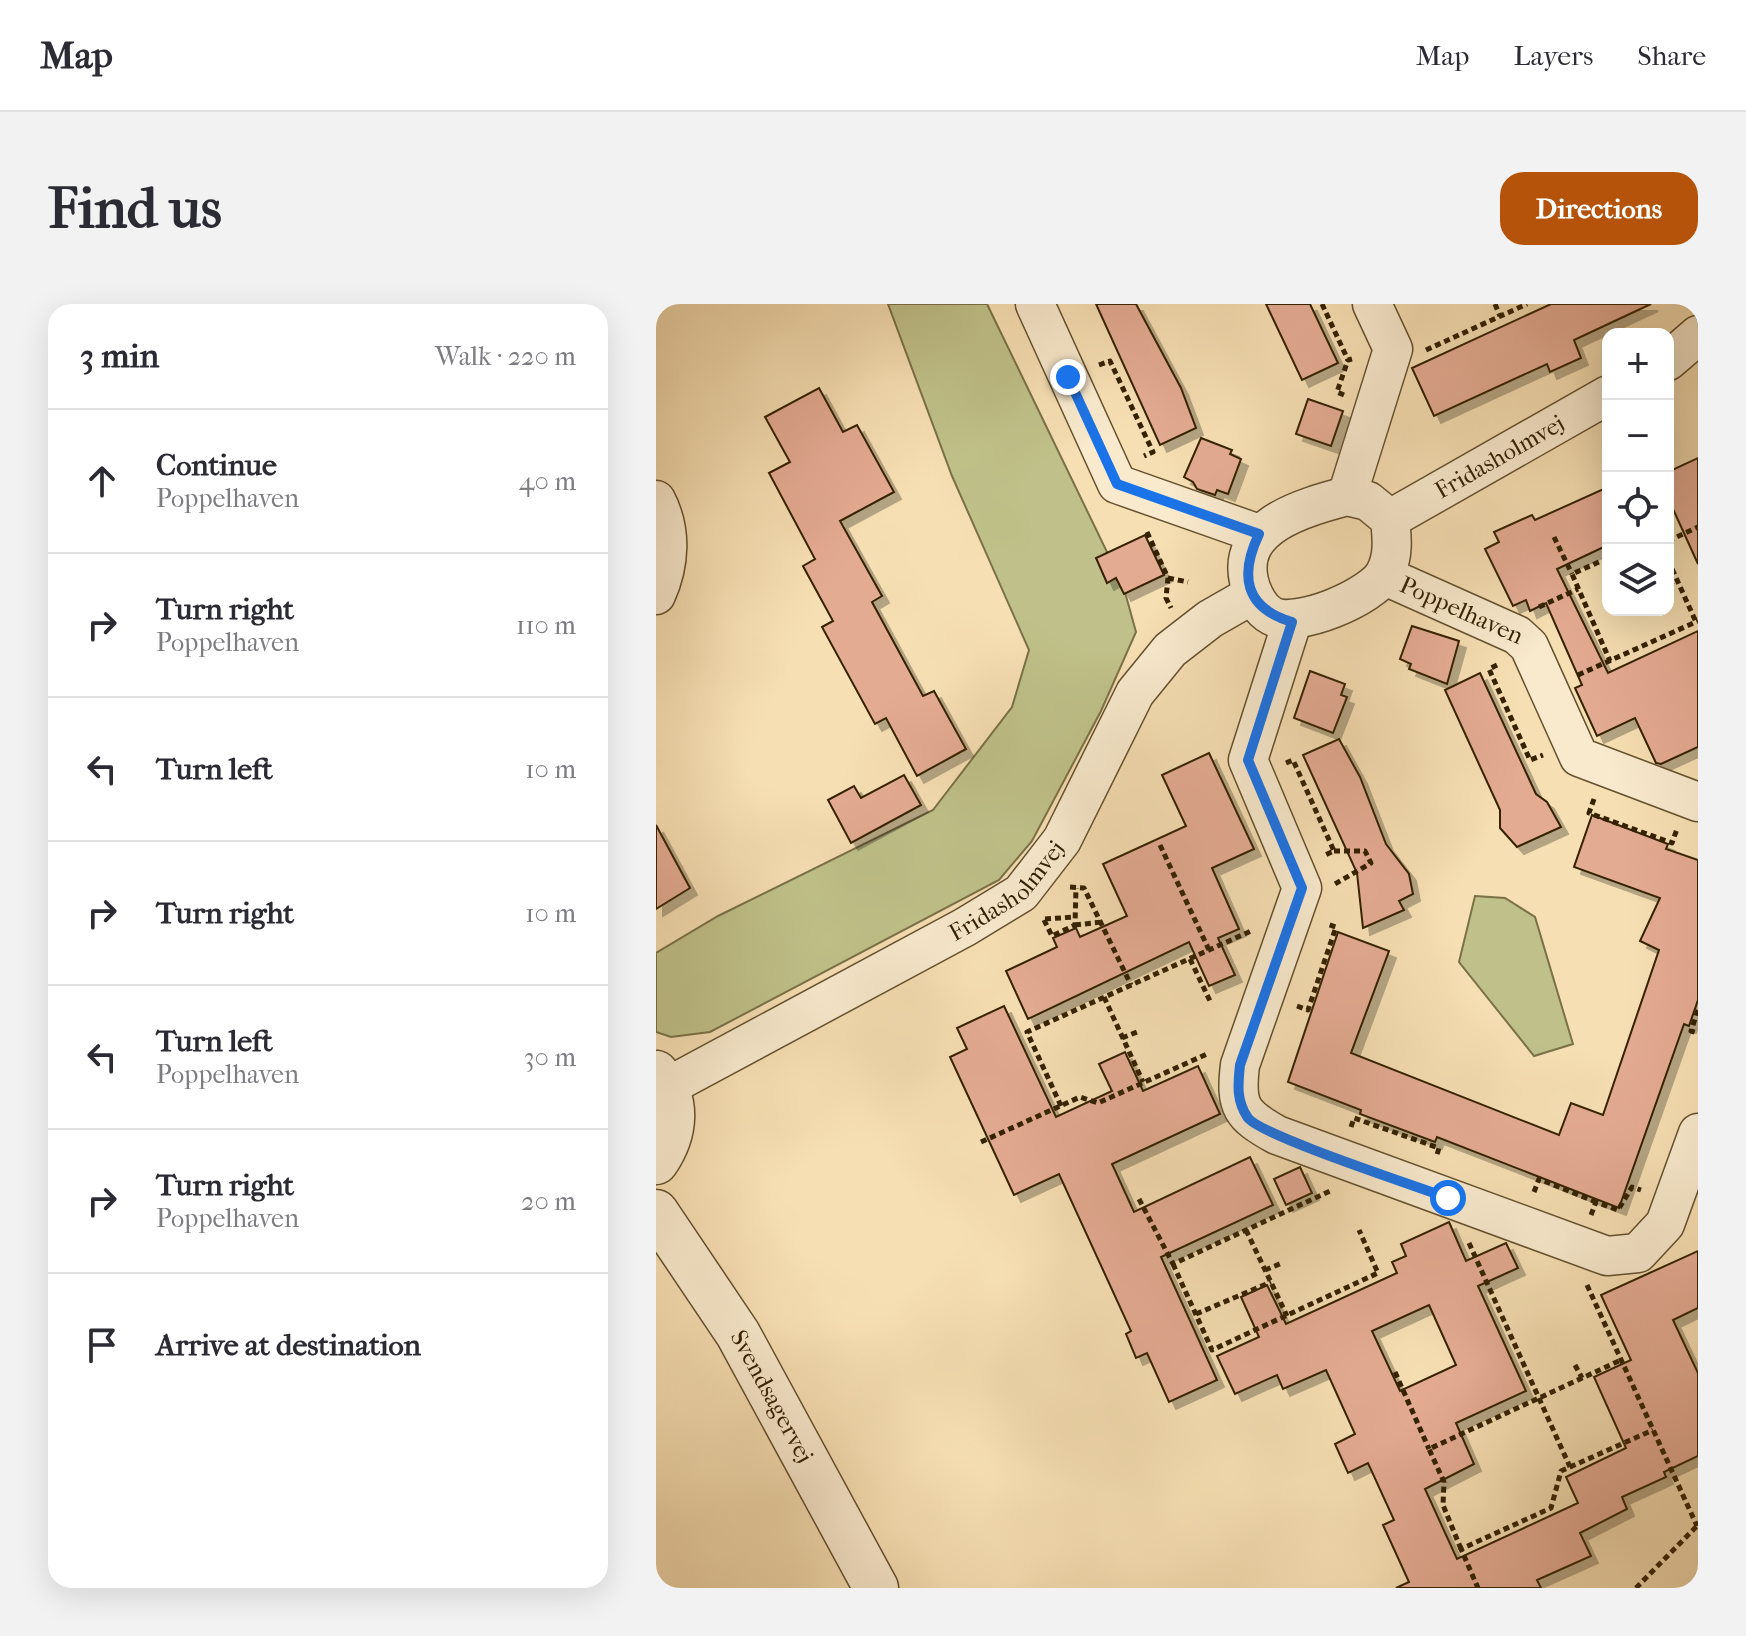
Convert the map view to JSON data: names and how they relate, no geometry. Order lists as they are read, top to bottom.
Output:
{
  "streets": {
    "street": ["Fridasholmvej", "Poppelhaven", "Svendsagervej"]
  },
  "crossings": [
    ["Fridasholmvej", "Poppelhaven"]
  ],
  "page": {
    "header": "Map",
    "nav": ["Map", "Layers", "Share"],
    "buttons": "Directions",
    "title": "Find us",
    "heading": ["3 min", "Walk · 220 m"],
    "map_buttons": ["+", "−"],
    "list": [
      ["Continue", "Poppelhaven", "40 m"],
      ["Turn right", "Poppelhaven", "110 m"],
      ["Turn left", "10 m"],
      ["Turn right", "10 m"],
      ["Turn left", "Poppelhaven", "30 m"],
      ["Turn right", "Poppelhaven", "20 m"],
      "Arrive at destination"
    ]
  }
}
